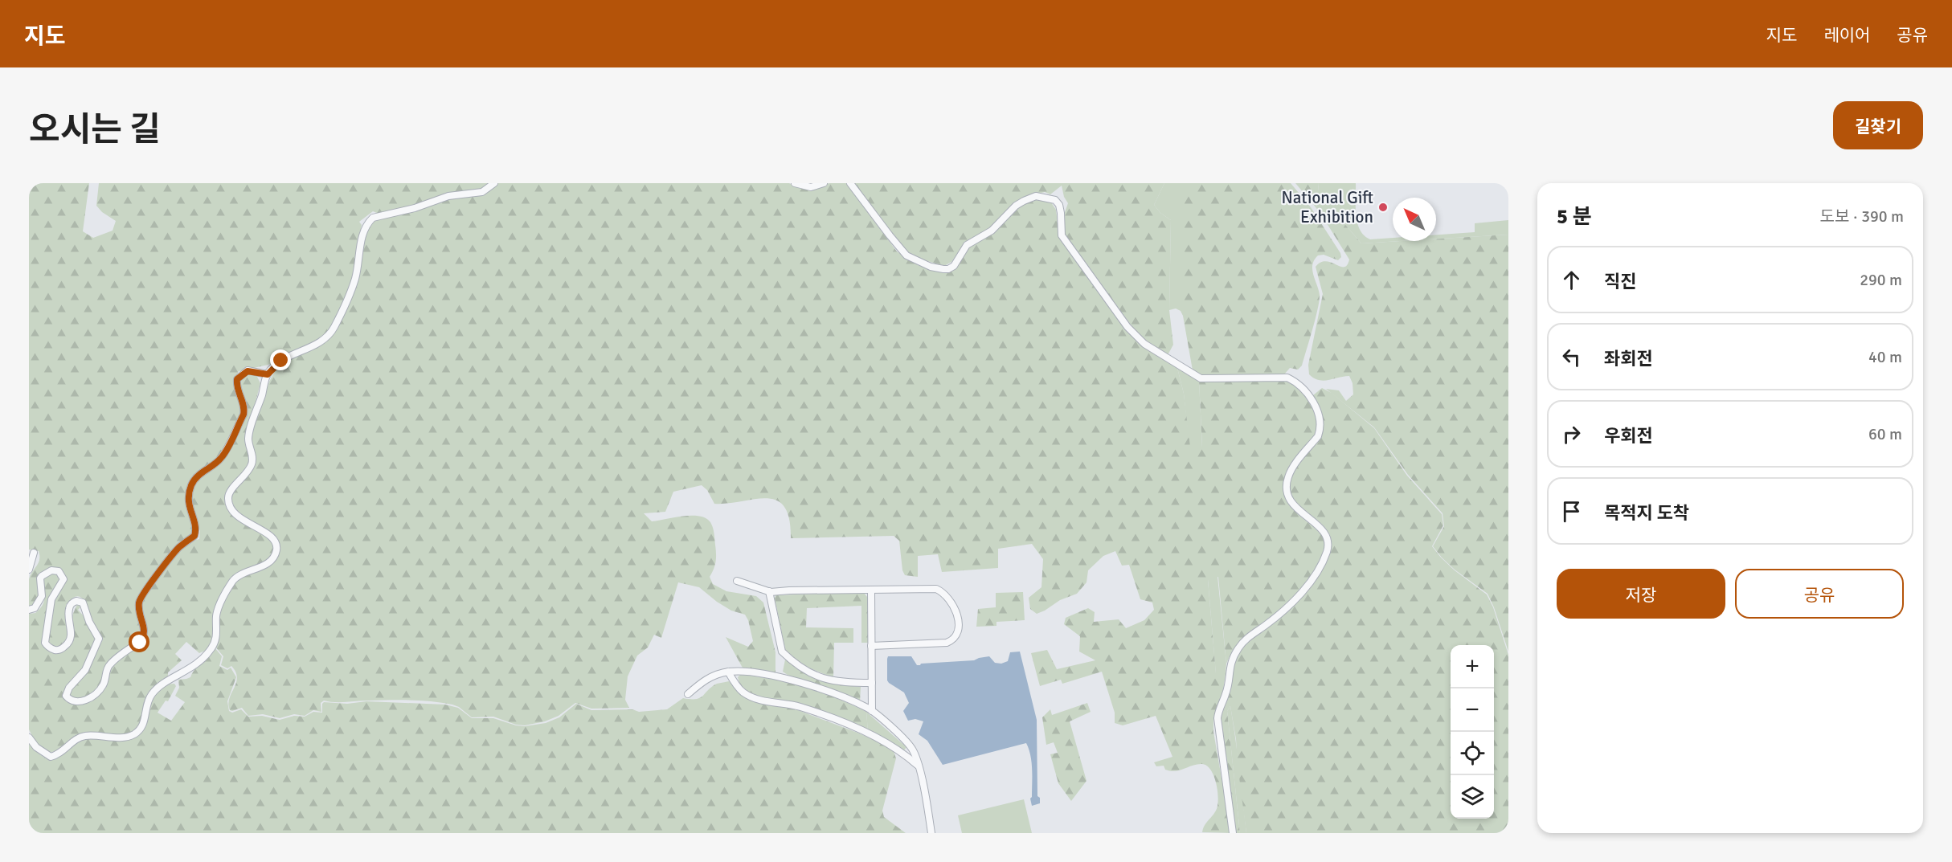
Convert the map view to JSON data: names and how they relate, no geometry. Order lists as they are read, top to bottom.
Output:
{
  "places": ["National Gift Exhibition"],
  "north": "top left",
  "page": {
    "header": "지도",
    "nav": ["지도", "레이어", "공유"],
    "title": "오시는 길",
    "buttons": [
      "길찾기",
      ["저장", "공유"]
    ],
    "heading": ["5 분", "도보 · 390 m"],
    "list": [
      ["직진", "290 m"],
      ["좌회전", "40 m"],
      ["우회전", "60 m"],
      "목적지 도착"
    ],
    "map_buttons": ["+", "−"]
  }
}
